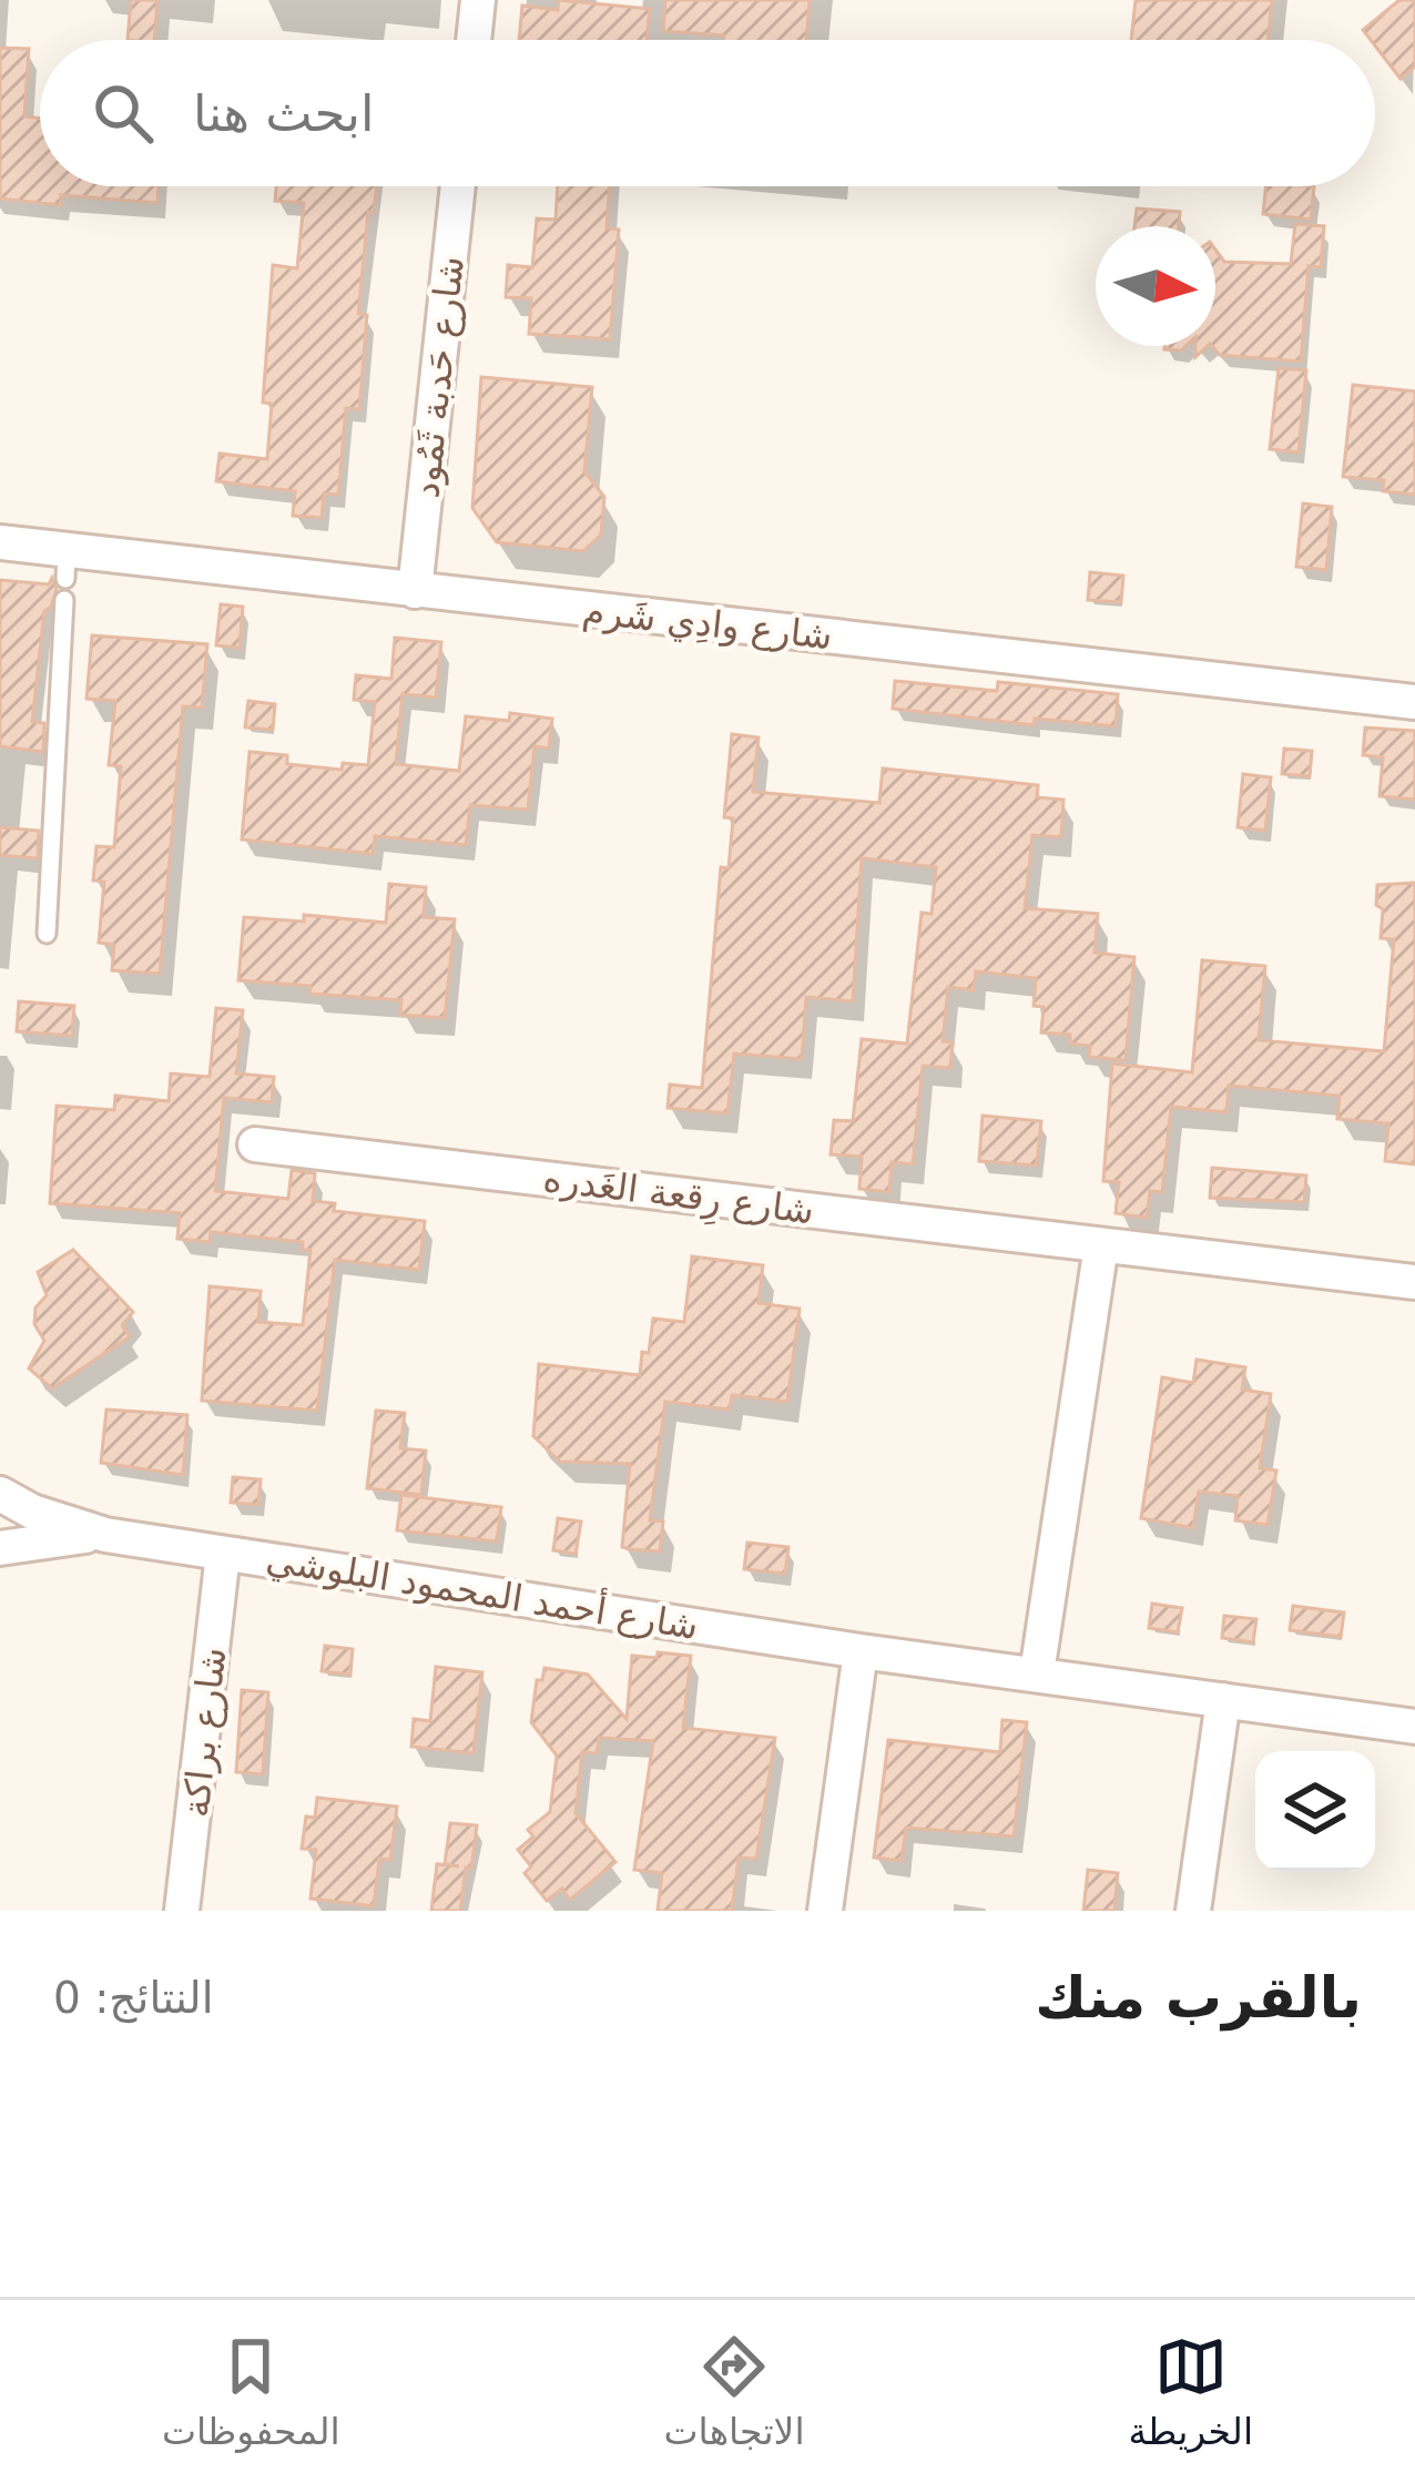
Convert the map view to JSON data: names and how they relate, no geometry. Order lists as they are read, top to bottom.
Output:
{
  "streets": {
    "street": [
      "شارع حَدبة ثَمُود",
      "شارع وادِي شَرم",
      "شارع رِقعة الغَدره",
      "شارع أحمد المحمود البلوشي",
      "شارع براكة"
    ]
  },
  "crossings": [
    ["شارع حَدبة ثَمُود", "شارع وادِي شَرم"],
    ["شارع أحمد المحمود البلوشي", "شارع براكة"]
  ],
  "north": "right",
  "page": {
    "search": "ابحث هنا",
    "heading": ["بالقرب منك", "النتائج: 0"],
    "nav": ["الخريطة", "الاتجاهات", "المحفوظات"]
  }
}
